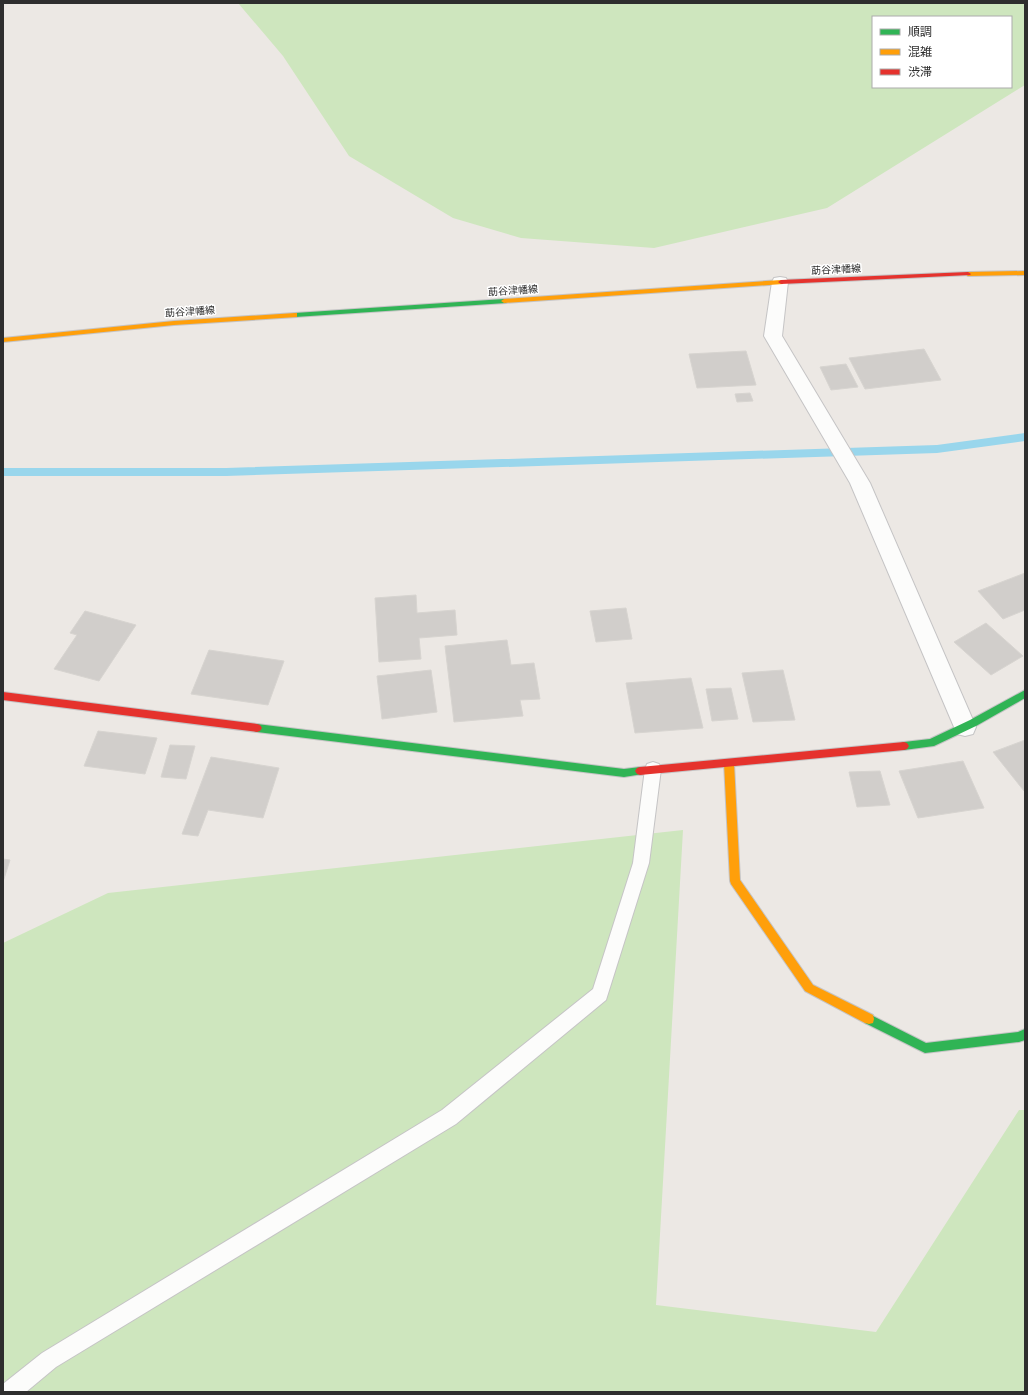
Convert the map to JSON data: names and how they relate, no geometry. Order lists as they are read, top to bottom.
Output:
{
  "streets": {
    "street": ["莇谷津幡線"]
  },
  "legend": ["順調", "混雑", "渋滞"]
}
